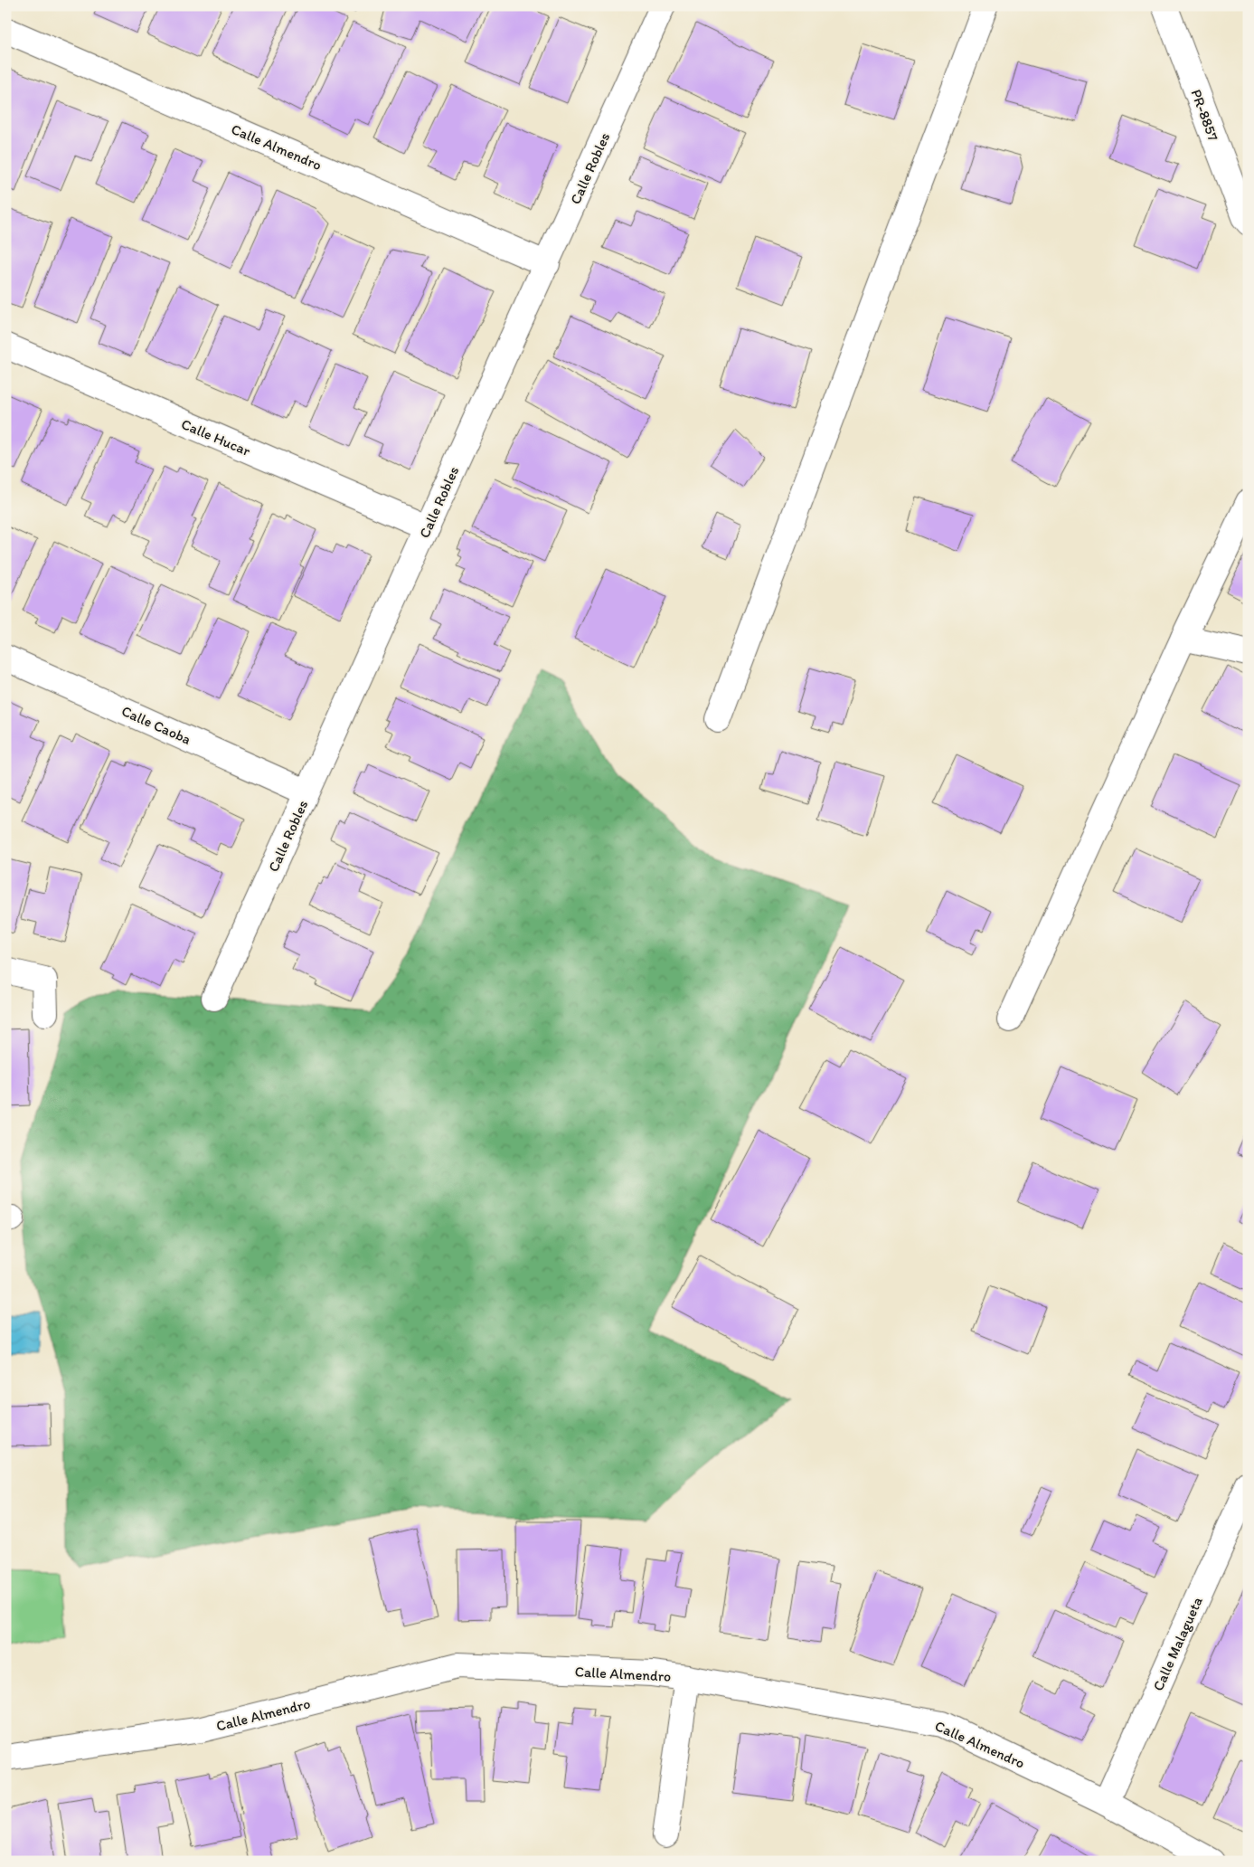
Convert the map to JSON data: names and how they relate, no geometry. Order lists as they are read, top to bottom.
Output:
{
  "streets": {
    "street": [
      "PR-8857",
      "Calle Almendro",
      "Calle Robles",
      "Calle Hucar",
      "Calle Caoba",
      "Calle Malagueta"
    ]
  },
  "crossings": [
    ["Calle Almendro", "Calle Robles"],
    ["Calle Almendro", "Calle Malagueta"],
    ["Calle Robles", "Calle Hucar"],
    ["Calle Robles", "Calle Caoba"]
  ]
}
